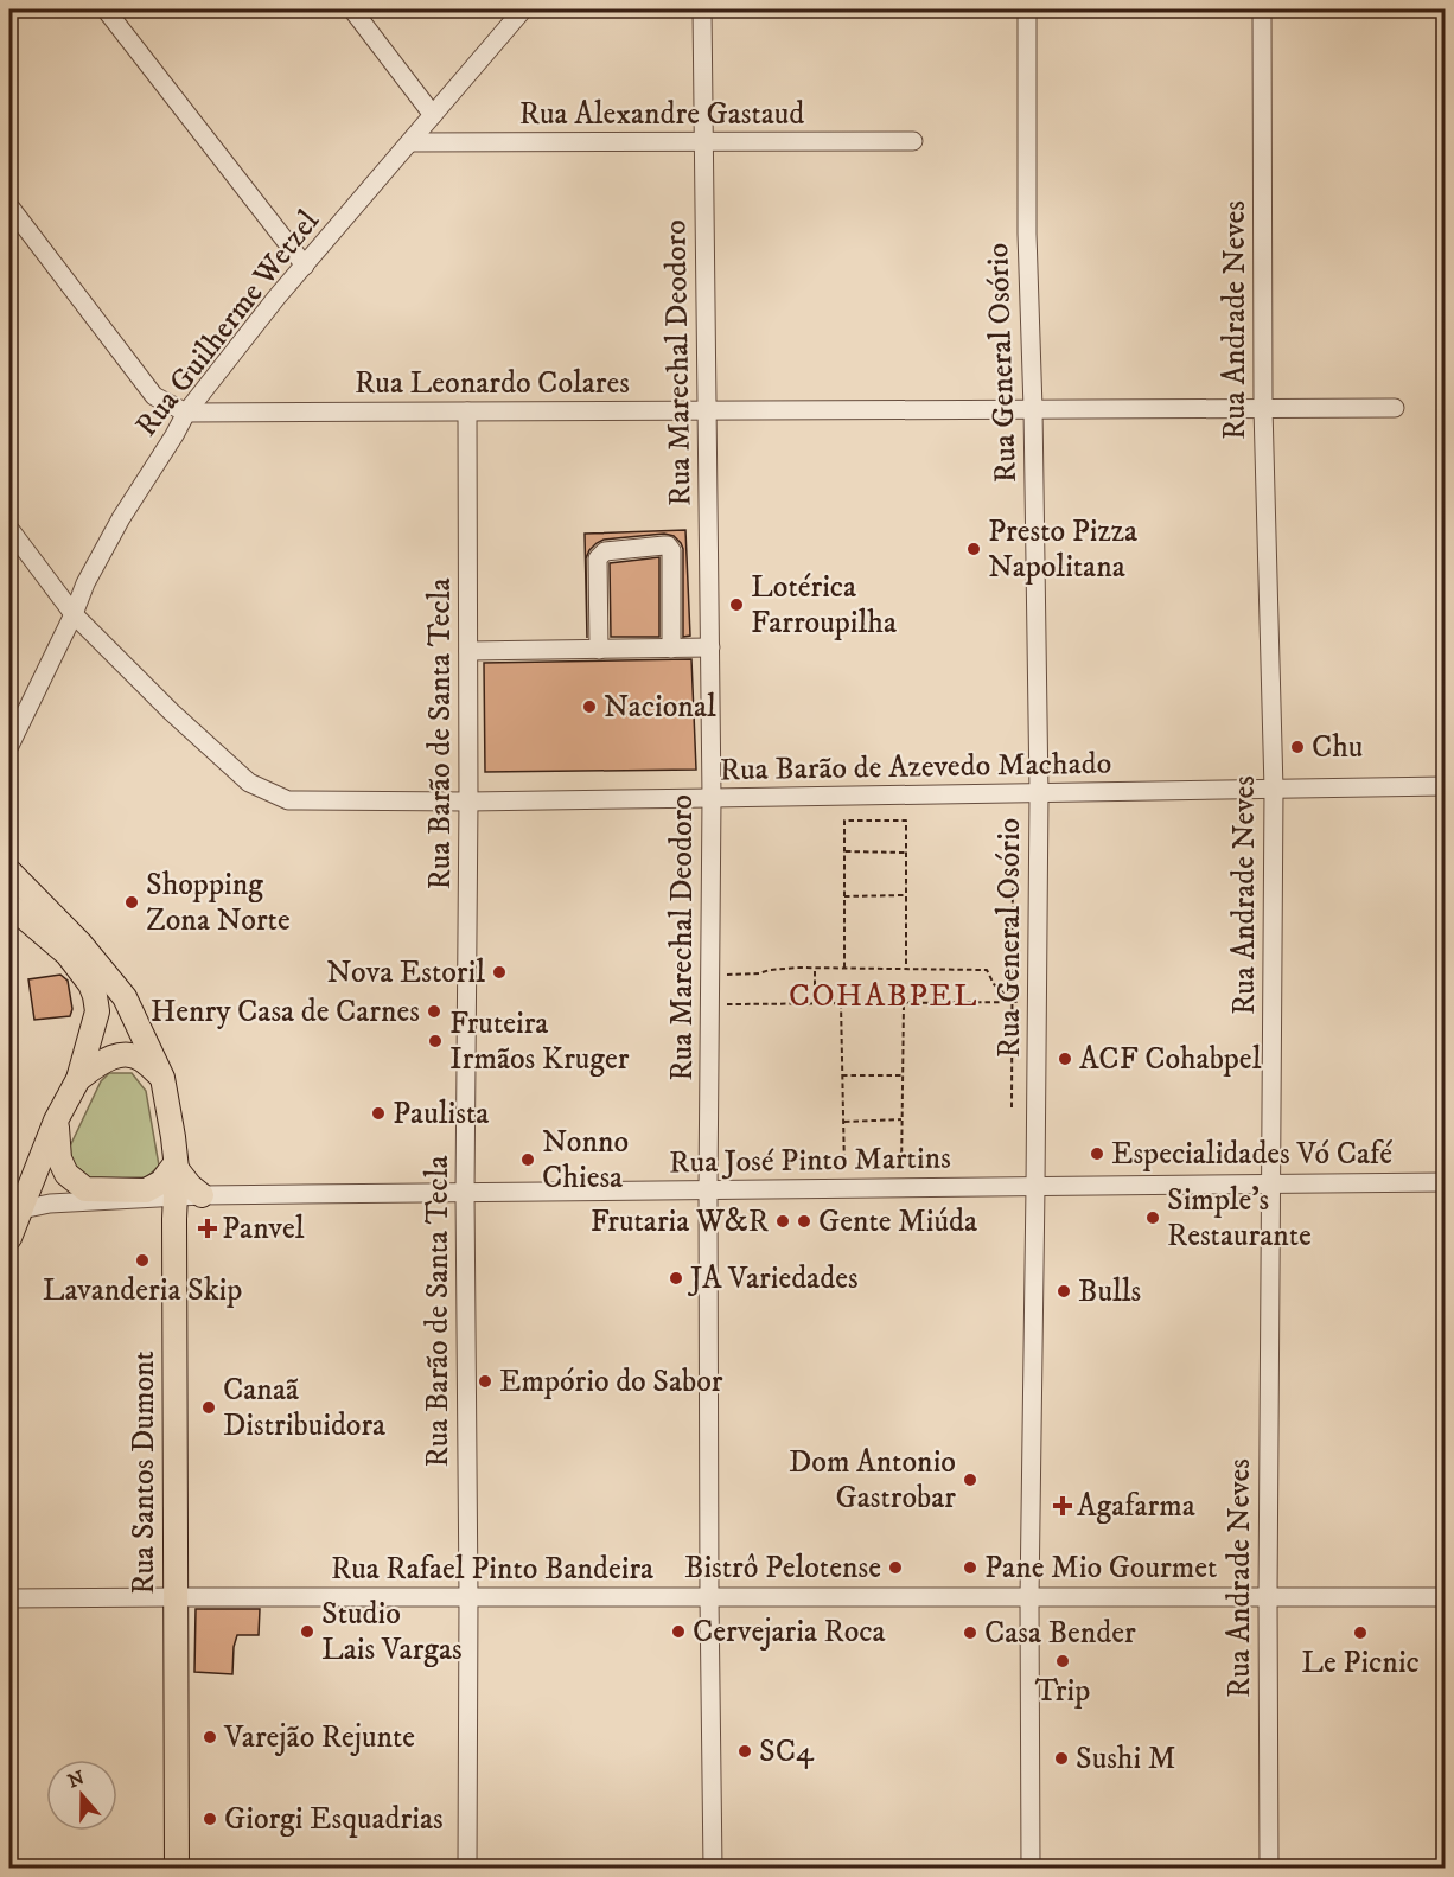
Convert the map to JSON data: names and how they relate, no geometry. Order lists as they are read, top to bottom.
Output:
{
  "streets": {
    "main road": ["Rua Santos Dumont"],
    "street": [
      "Rua Alexandre Gastaud",
      "Rua Andrade Neves",
      "Rua Guilherme Wetzel",
      "Rua Marechal Deodoro",
      "Rua General Osório",
      "Rua Leonardo Colares",
      "Rua Barão de Santa Tecla",
      "Rua Barão de Azevedo Machado",
      "Rua José Pinto Martins",
      "Rua Rafael Pinto Bandeira"
    ]
  },
  "crossings": [
    ["Rua Alexandre Gastaud", "Rua Guilherme Wetzel"],
    ["Rua Alexandre Gastaud", "Rua Marechal Deodoro"],
    ["Rua Andrade Neves", "Rua Leonardo Colares"],
    ["Rua Andrade Neves", "Rua Barão de Azevedo Machado"],
    ["Rua Andrade Neves", "Rua José Pinto Martins"],
    ["Rua Andrade Neves", "Rua Rafael Pinto Bandeira"],
    ["Rua Guilherme Wetzel", "Rua Leonardo Colares"],
    ["Rua Guilherme Wetzel", "Rua Barão de Azevedo Machado"],
    ["Rua Marechal Deodoro", "Rua Leonardo Colares"],
    ["Rua Marechal Deodoro", "Rua Barão de Azevedo Machado"],
    ["Rua Marechal Deodoro", "Rua José Pinto Martins"],
    ["Rua Marechal Deodoro", "Rua Rafael Pinto Bandeira"],
    ["Rua General Osório", "Rua Leonardo Colares"],
    ["Rua General Osório", "Rua Barão de Azevedo Machado"],
    ["Rua General Osório", "Rua José Pinto Martins"],
    ["Rua General Osório", "Rua Rafael Pinto Bandeira"],
    ["Rua Leonardo Colares", "Rua Barão de Santa Tecla"],
    ["Rua Barão de Santa Tecla", "Rua Barão de Azevedo Machado"],
    ["Rua Barão de Santa Tecla", "Rua José Pinto Martins"],
    ["Rua Barão de Santa Tecla", "Rua Rafael Pinto Bandeira"],
    ["Rua José Pinto Martins", "Rua Santos Dumont"],
    ["Rua Santos Dumont", "Rua Rafael Pinto Bandeira"]
  ],
  "districts": ["COHABPEL"],
  "places": {
    "other": [
      "Presto Pizza Napolitana",
      "Lotérica Farroupilha",
      "Nacional",
      "Chu",
      "Shopping Zona Norte",
      "Nova Estoril",
      "Henry Casa de Carnes",
      "Fruteira Irmãos Kruger",
      "ACF Cohabpel",
      "Paulista",
      "Especialidades Vó Café",
      "Nonno Chiesa",
      "Simple's Restaurante",
      "Frutaria W&R",
      "Gente Miúda",
      "Lavanderia Skip",
      "JA Variedades",
      "Bulls",
      "Empório do Sabor",
      "Canaã Distribuidora",
      "Dom Antonio Gastrobar",
      "Bistrô Pelotense",
      "Pane Mio Gourmet",
      "Studio Lais Vargas",
      "Cervejaria Roca",
      "Casa Bender",
      "Le Picnic",
      "Trip",
      "Varejão Rejunte",
      "SC4",
      "Sushi M",
      "Giorgi Esquadrias"
    ],
    "health": ["Panvel", "Agafarma"]
  },
  "north": "top"
}
